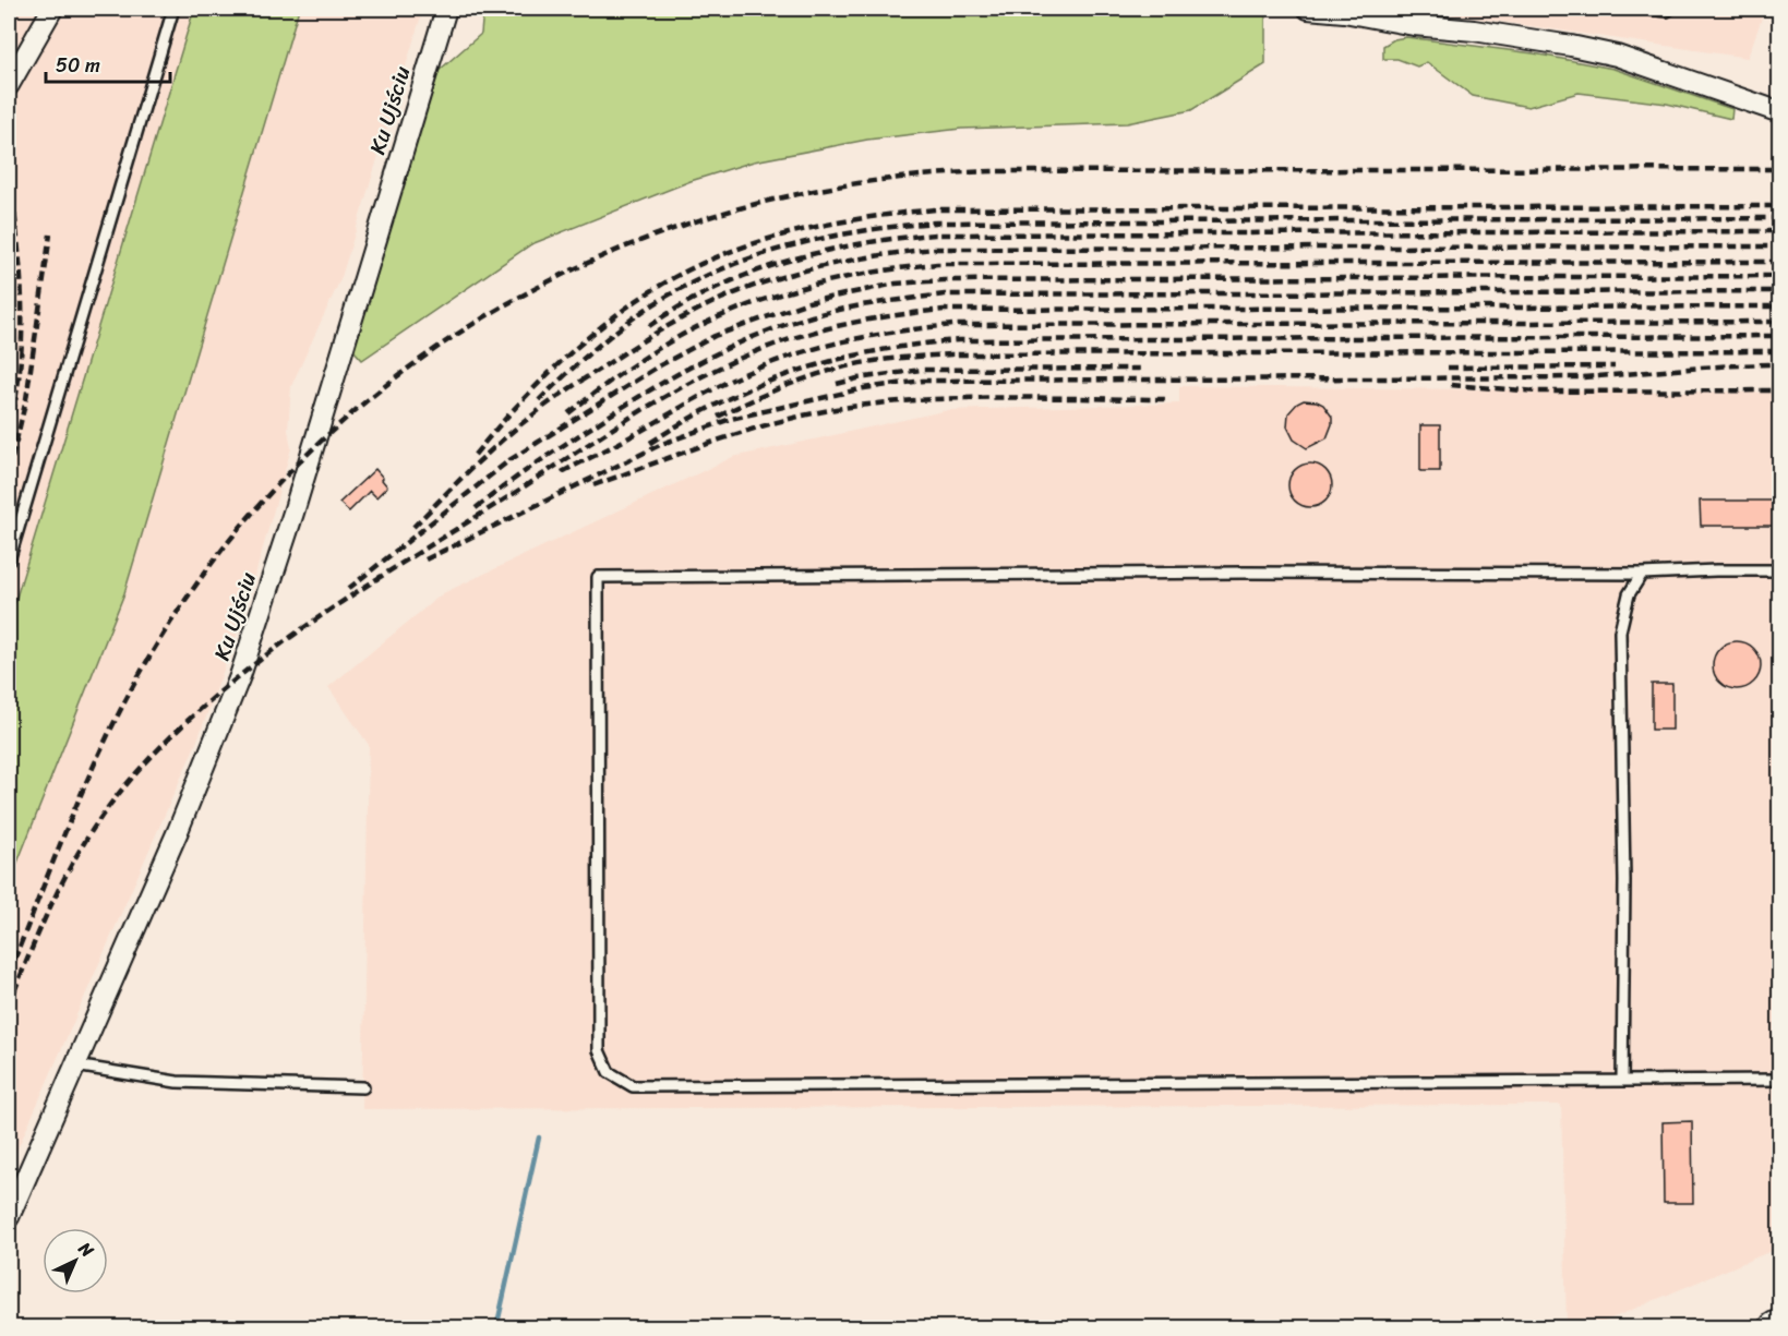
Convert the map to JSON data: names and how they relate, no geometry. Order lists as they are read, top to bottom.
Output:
{
  "streets": {
    "street": ["Ku Ujściu"]
  },
  "scale_bar": "50 m",
  "north": "top right"
}
